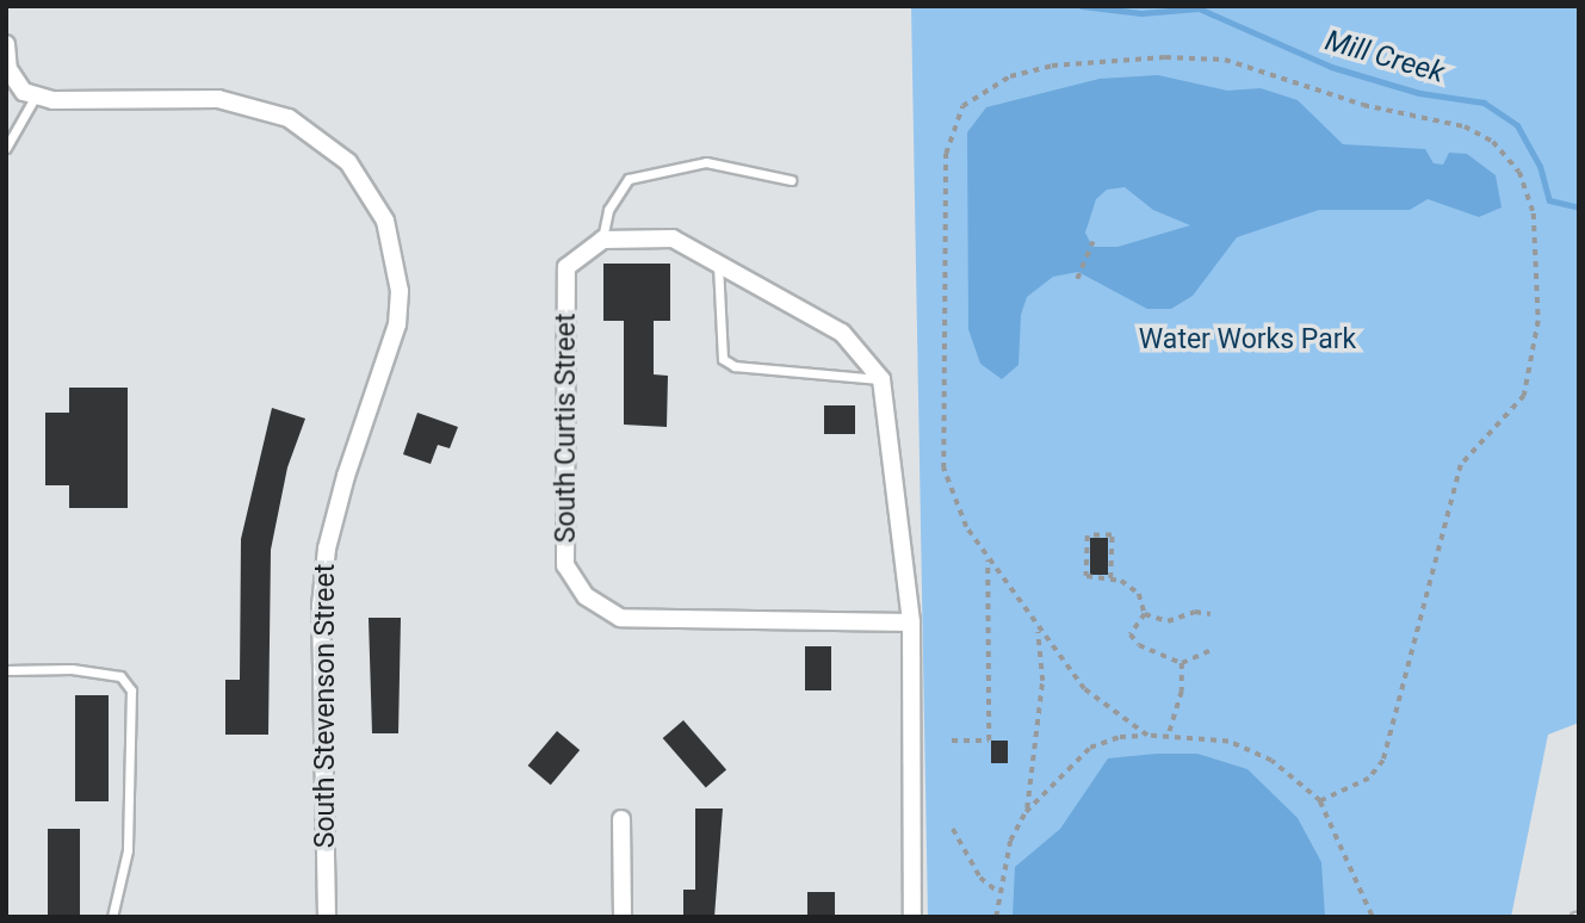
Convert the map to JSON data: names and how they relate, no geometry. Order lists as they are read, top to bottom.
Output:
{
  "streets": {
    "street": ["South Curtis Street", "South Stevenson Street"]
  },
  "water": ["Mill Creek"],
  "parks": ["Water Works Park"]
}
